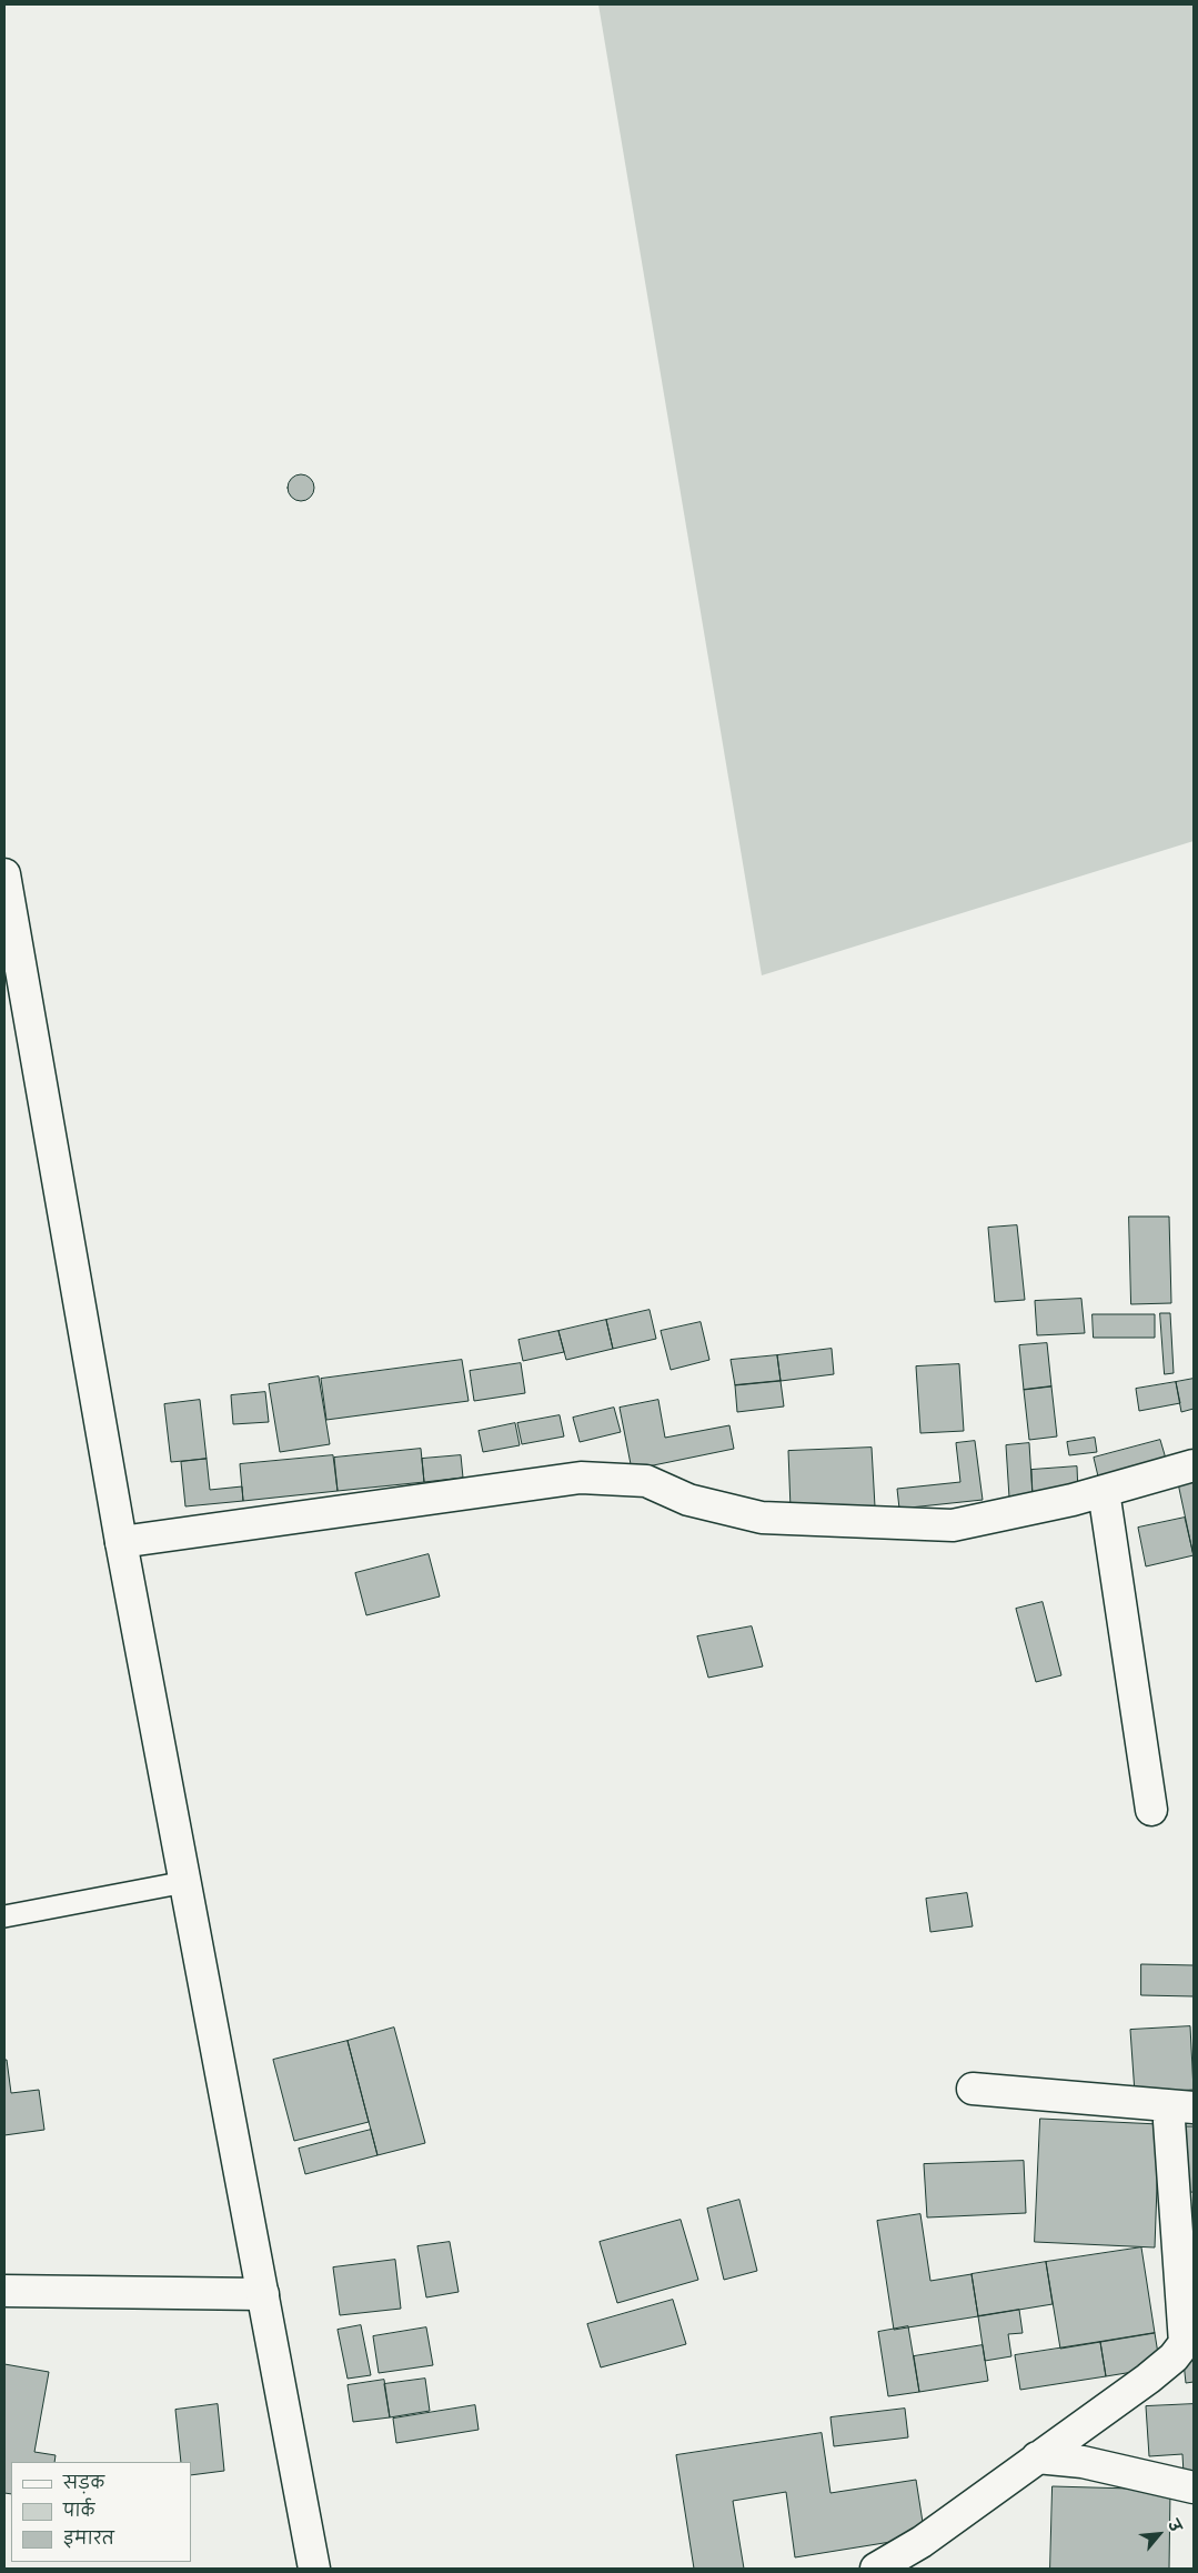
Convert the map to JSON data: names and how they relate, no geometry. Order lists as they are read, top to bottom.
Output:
{
  "legend": ["सड़क", "पार्क", "इमारत"],
  "north": "top right"
}
